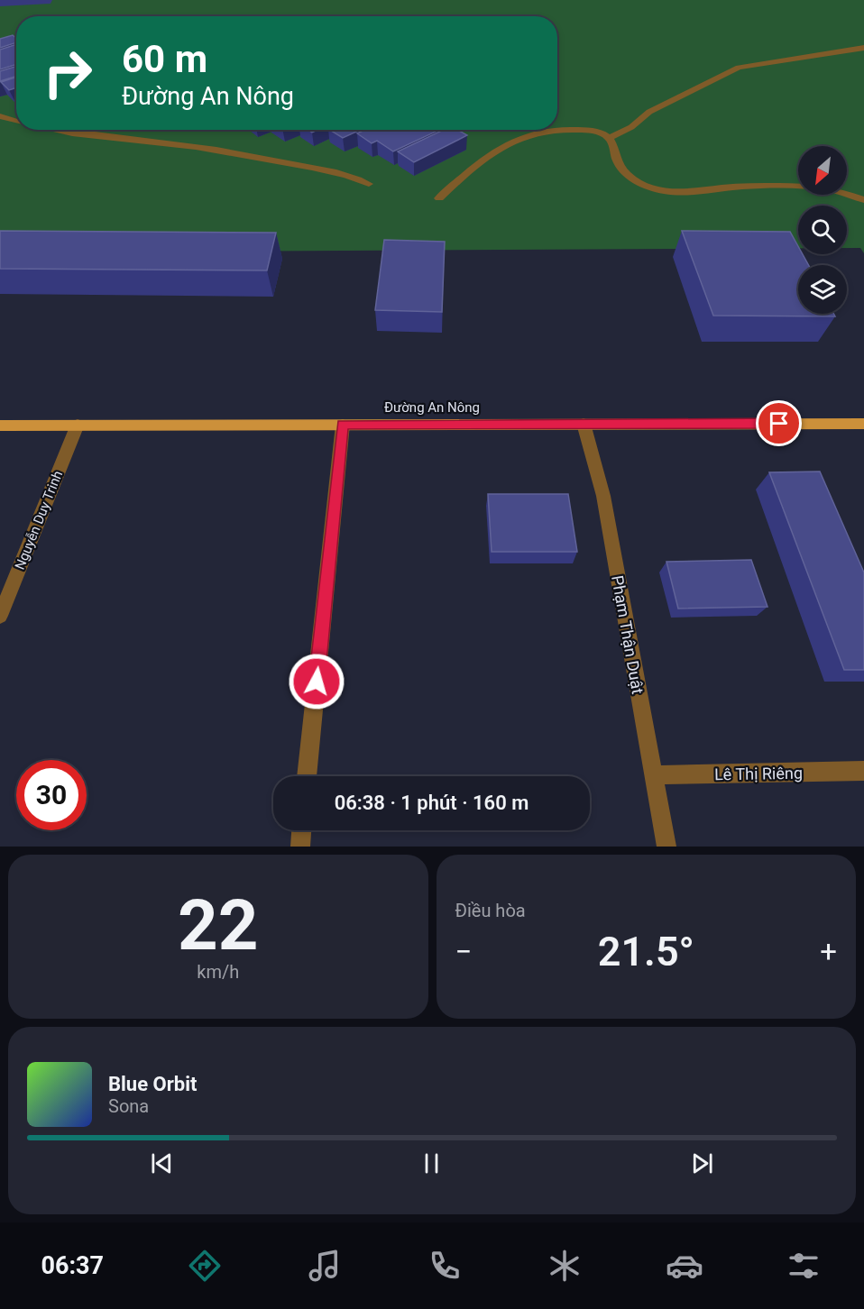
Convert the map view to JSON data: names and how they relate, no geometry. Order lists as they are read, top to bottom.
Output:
{
  "streets": {
    "main road": ["Đường An Nông"],
    "street": ["Nguyễn Duy Trinh", "Phạm Thận Duật", "Lê Thị Riêng"]
  },
  "crossings": [
    ["Đường An Nông", "Nguyễn Duy Trinh"],
    ["Đường An Nông", "Phạm Thận Duật"],
    ["Phạm Thận Duật", "Lê Thị Riêng"]
  ],
  "north": "bottom left",
  "page": {
    "turn": ["60 m", "Đường An Nông"],
    "limit": "30",
    "trip": "06:38 · 1 phút · 160 m",
    "tile": [
      ["22", "km/h"],
      "Điều hòa"
    ],
    "heat": ["−", "21.5°", "+"],
    "song": ["Blue Orbit", "Sona"],
    "tabs": "06:37"
  }
}
